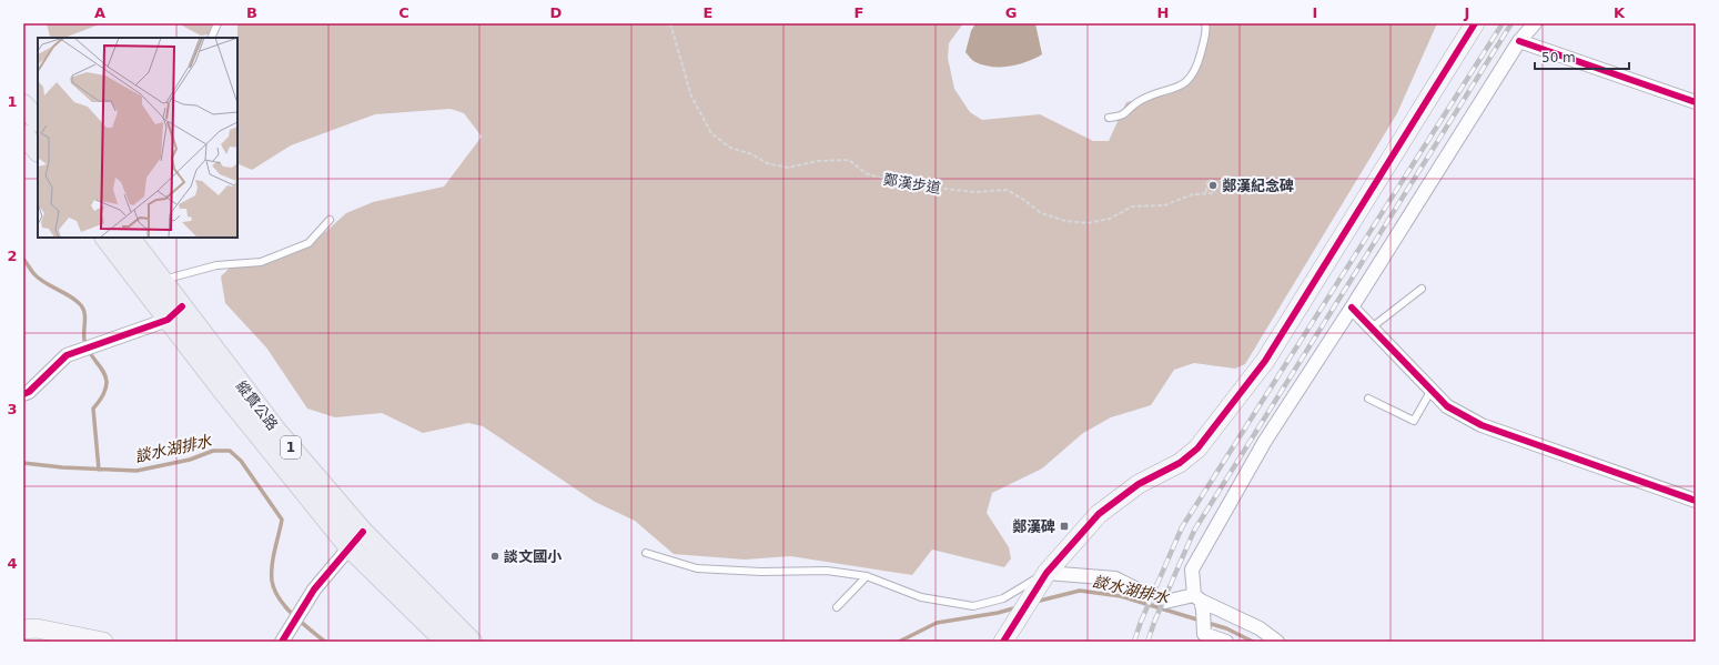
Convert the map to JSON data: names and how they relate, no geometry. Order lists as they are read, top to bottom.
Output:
{
  "streets": {
    "main road": ["縱貫公路", "1"],
    "path": ["鄭漢步道"]
  },
  "water": ["談水湖排水"],
  "places": {
    "other": ["鄭漢紀念碑", "談文國小"],
    "transit": ["鄭漢碑"]
  },
  "scale_bar": "50 m",
  "grid": {
    "columns": [
      "A",
      "B",
      "C",
      "D",
      "E",
      "F",
      "G",
      "H",
      "I",
      "J",
      "K"
    ],
    "rows": [
      "1",
      "2",
      "3",
      "4"
    ]
  }
}
